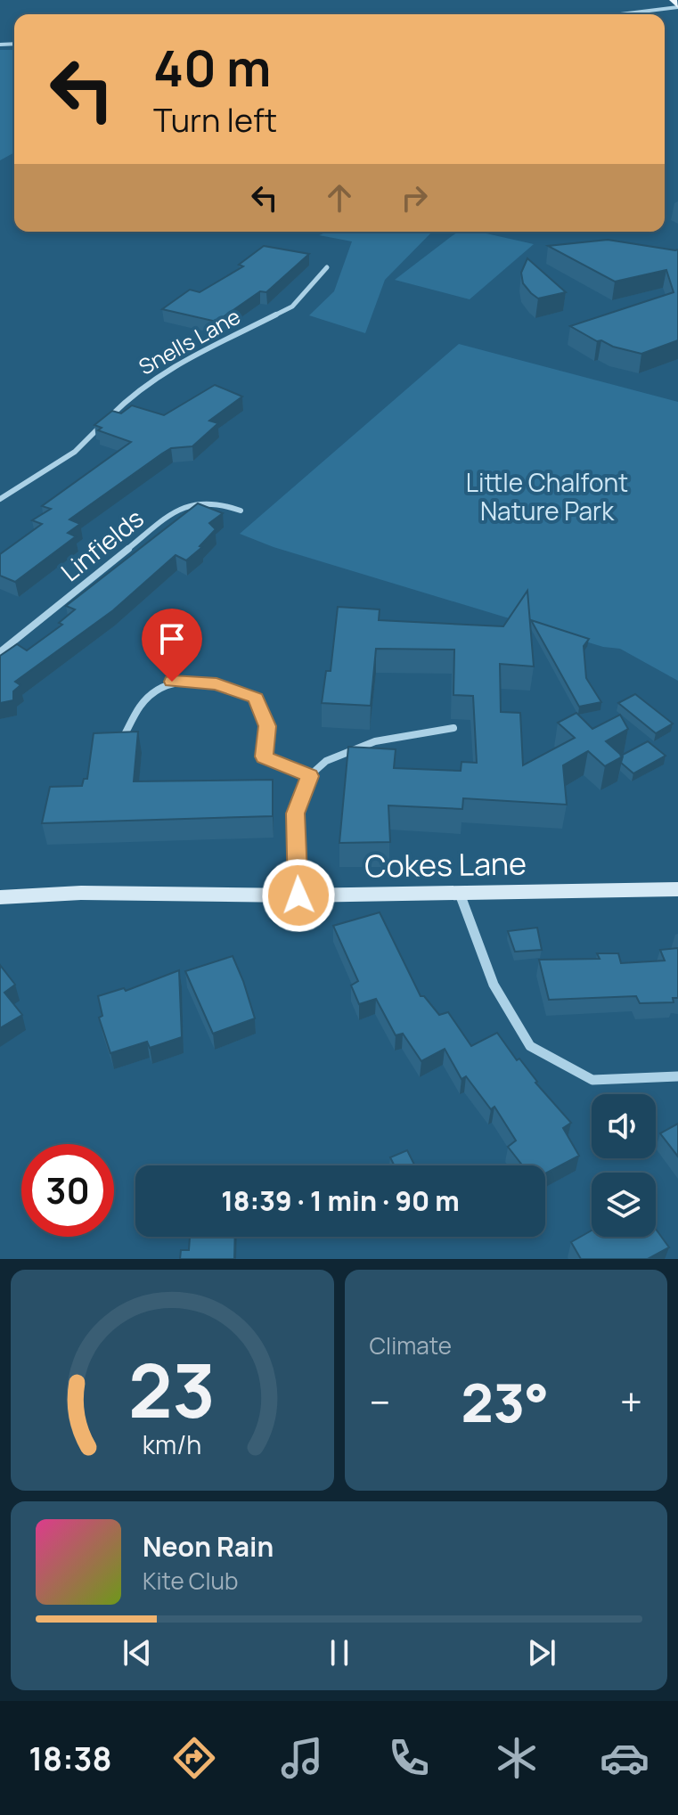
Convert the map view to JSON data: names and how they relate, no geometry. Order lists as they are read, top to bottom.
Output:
{
  "streets": {
    "main road": ["Cokes Lane"],
    "street": ["Snells Lane", "Linfields"]
  },
  "parks": ["Little Chalfont Nature Park"],
  "page": {
    "turn": ["40 m", "Turn left"],
    "limit": "30",
    "trip": "18:39 · 1 min · 90 m",
    "tile": "Climate",
    "heat": ["−", "23°", "+"],
    "song": ["Neon Rain", "Kite Club"],
    "tabs": "18:38",
    "gauge": ["23", "km/h"]
  }
}
